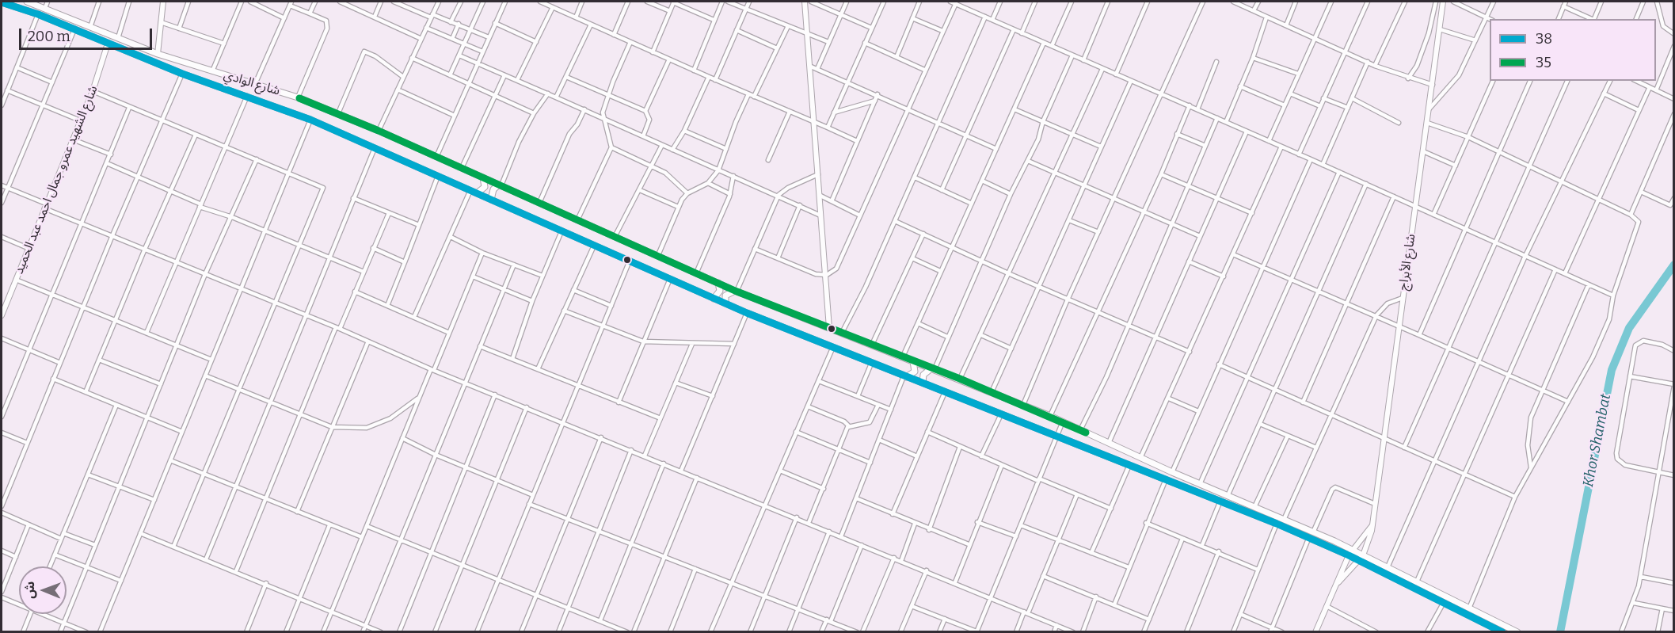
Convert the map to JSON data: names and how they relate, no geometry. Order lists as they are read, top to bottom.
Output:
{
  "streets": {
    "main road": ["شارع الوادي"],
    "street": ["شارع الشهيد عمرو جمال احمد عبد الحميد", "شارع الأبراج"]
  },
  "crossings": [
    ["شارع الوادي", "شارع الشهيد عمرو جمال احمد عبد الحميد"],
    ["شارع الوادي", "شارع الأبراج"]
  ],
  "water": ["Khor Shambat"],
  "lines": ["transit line 38", "transit line 35"],
  "legend": ["38", "35"],
  "scale_bar": "200 m",
  "north": "left"
}
